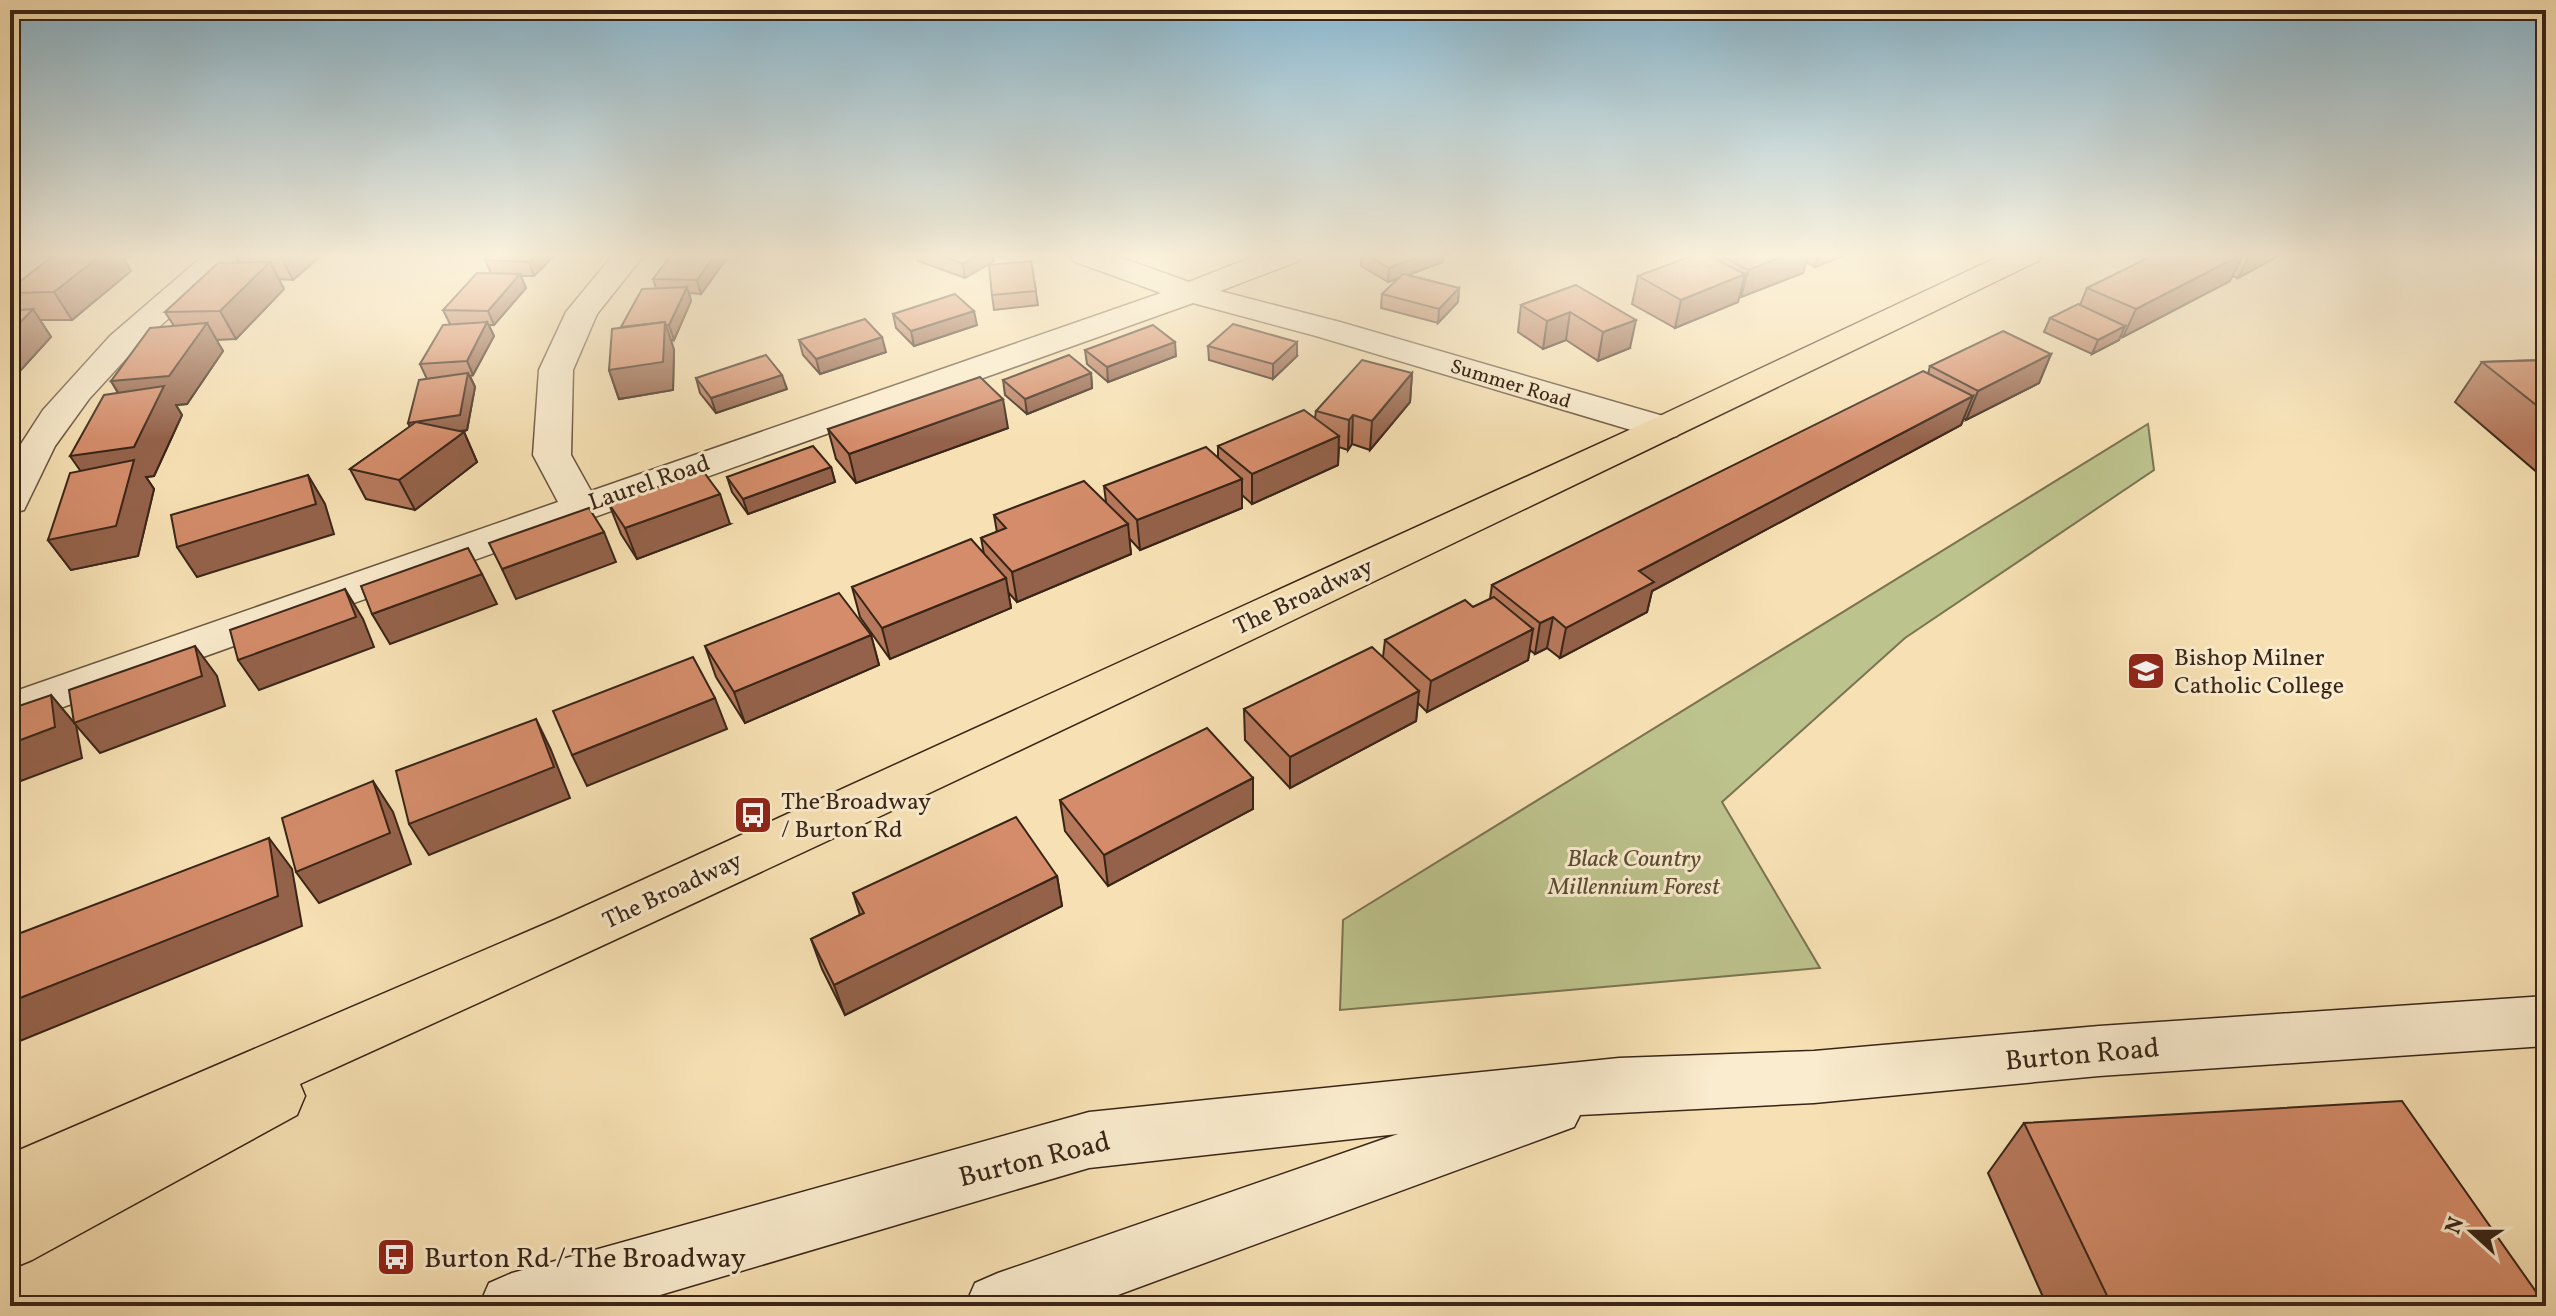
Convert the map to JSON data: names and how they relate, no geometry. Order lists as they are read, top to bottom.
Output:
{
  "streets": {
    "main road": ["The Broadway"],
    "street": ["Summer Road", "Laurel Road", "Burton Road"]
  },
  "crossings": [
    ["Summer Road", "The Broadway"]
  ],
  "parks": ["Black Country Millennium Forest"],
  "places": {
    "school or university": ["Bishop Milner Catholic College"],
    "bus stop": ["The Broadway / Burton Rd", "Burton Rd / The Broadway"]
  },
  "north": "left"
}
